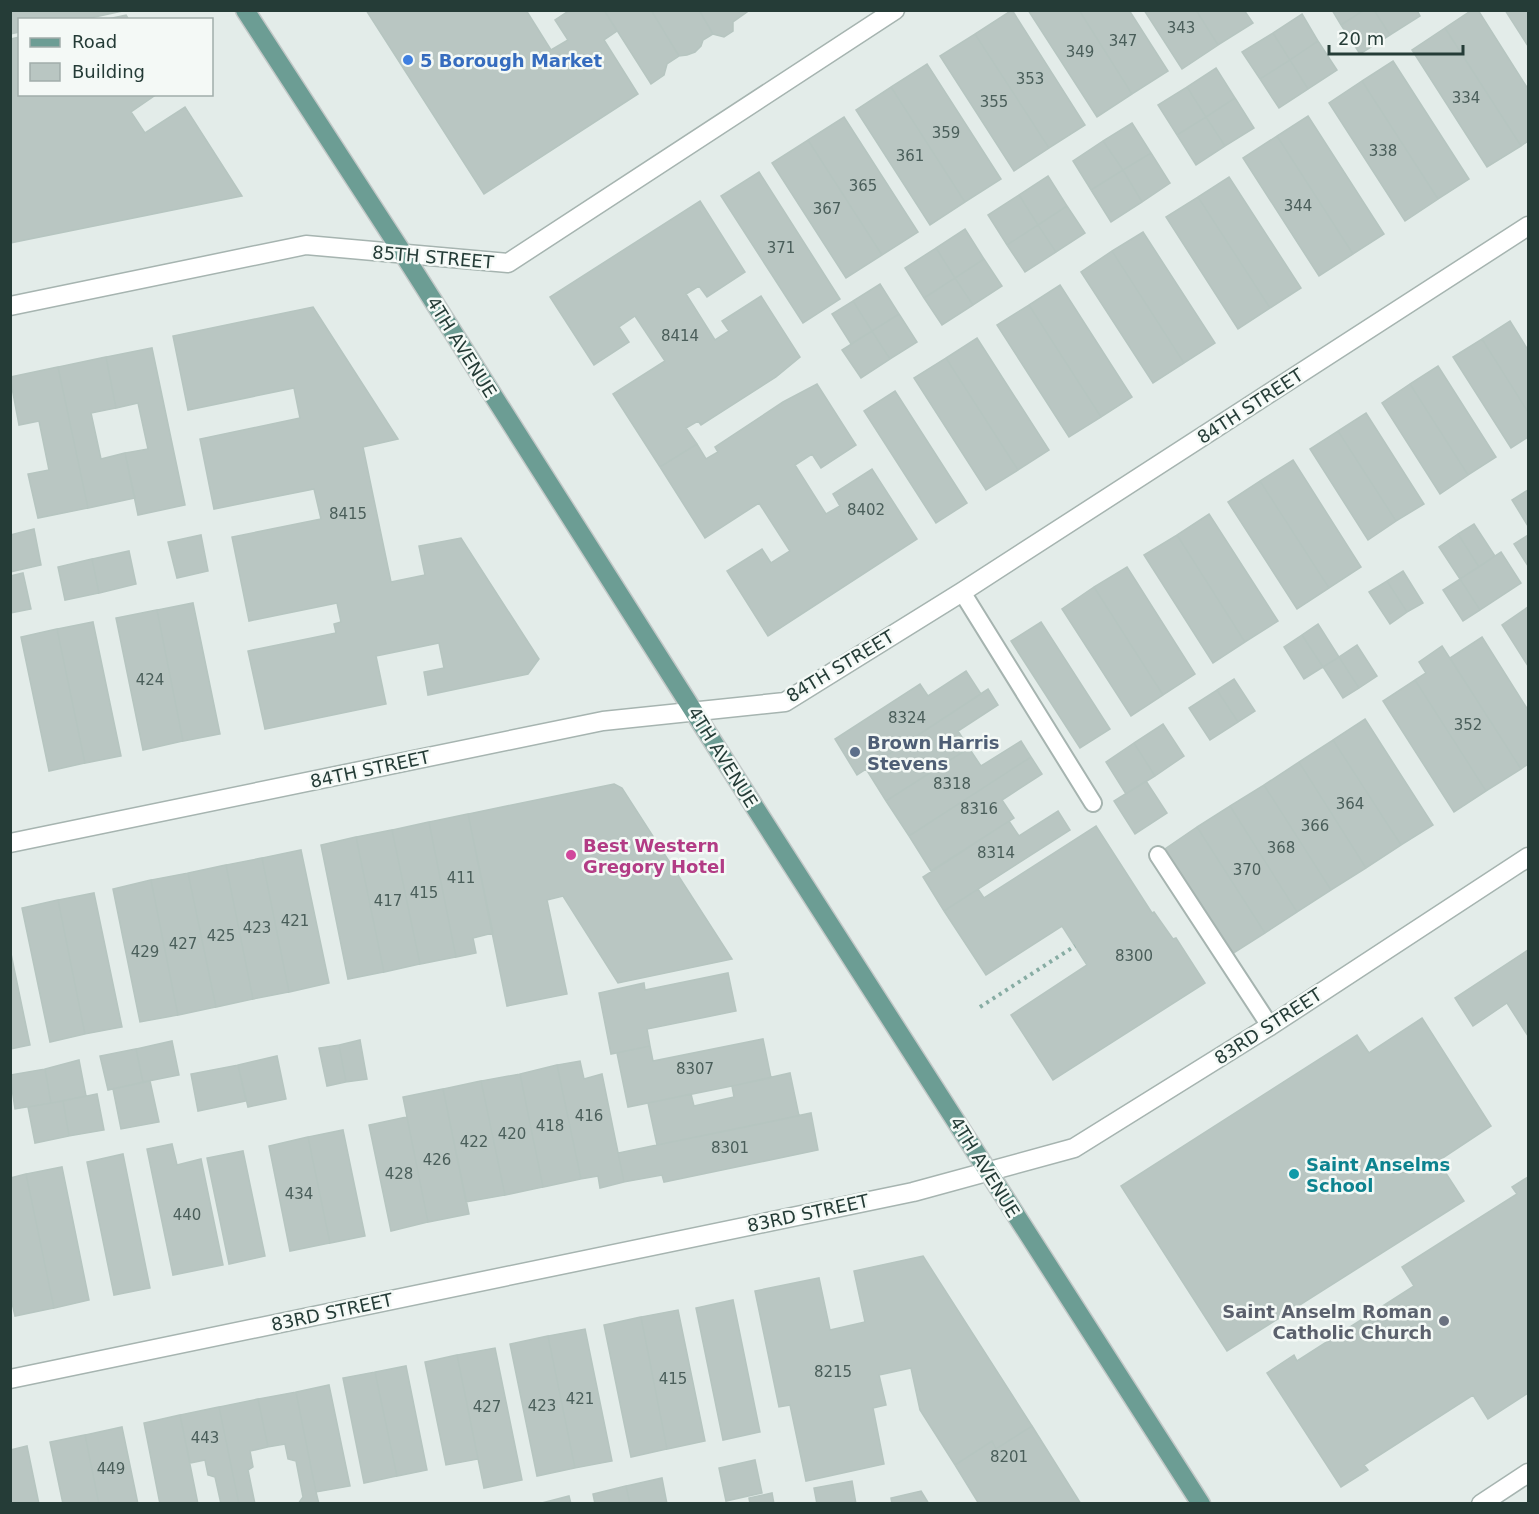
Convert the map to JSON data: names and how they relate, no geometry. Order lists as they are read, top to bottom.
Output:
{
  "streets": {
    "main road": ["4TH AVENUE"],
    "street": ["85TH STREET", "84TH STREET", "83RD STREET"]
  },
  "crossings": [
    ["85TH STREET", "4TH AVENUE"],
    ["4TH AVENUE", "84TH STREET"],
    ["4TH AVENUE", "83RD STREET"]
  ],
  "places": [
    "5 Borough Market",
    "Brown Harris Stevens",
    "Best Western Gregory Hotel",
    "Saint Anselms School",
    "Saint Anselm Roman Catholic Church"
  ],
  "house_numbers": [
    "343",
    "347",
    "349",
    "353",
    "334",
    "355",
    "359",
    "338",
    "361",
    "365",
    "344",
    "367",
    "371",
    "8414",
    "8402",
    "8415",
    "424",
    "8324",
    "352",
    "8318",
    "364",
    "8316",
    "366",
    "368",
    "8314",
    "370",
    "411",
    "415",
    "417",
    "421",
    "423",
    "425",
    "427",
    "429",
    "8300",
    "8307",
    "416",
    "418",
    "420",
    "422",
    "8301",
    "426",
    "428",
    "434",
    "440",
    "8215",
    "415",
    "421",
    "423",
    "427",
    "443",
    "8201",
    "449"
  ],
  "legend": ["Road", "Building"],
  "scale_bar": "20 m"
}
